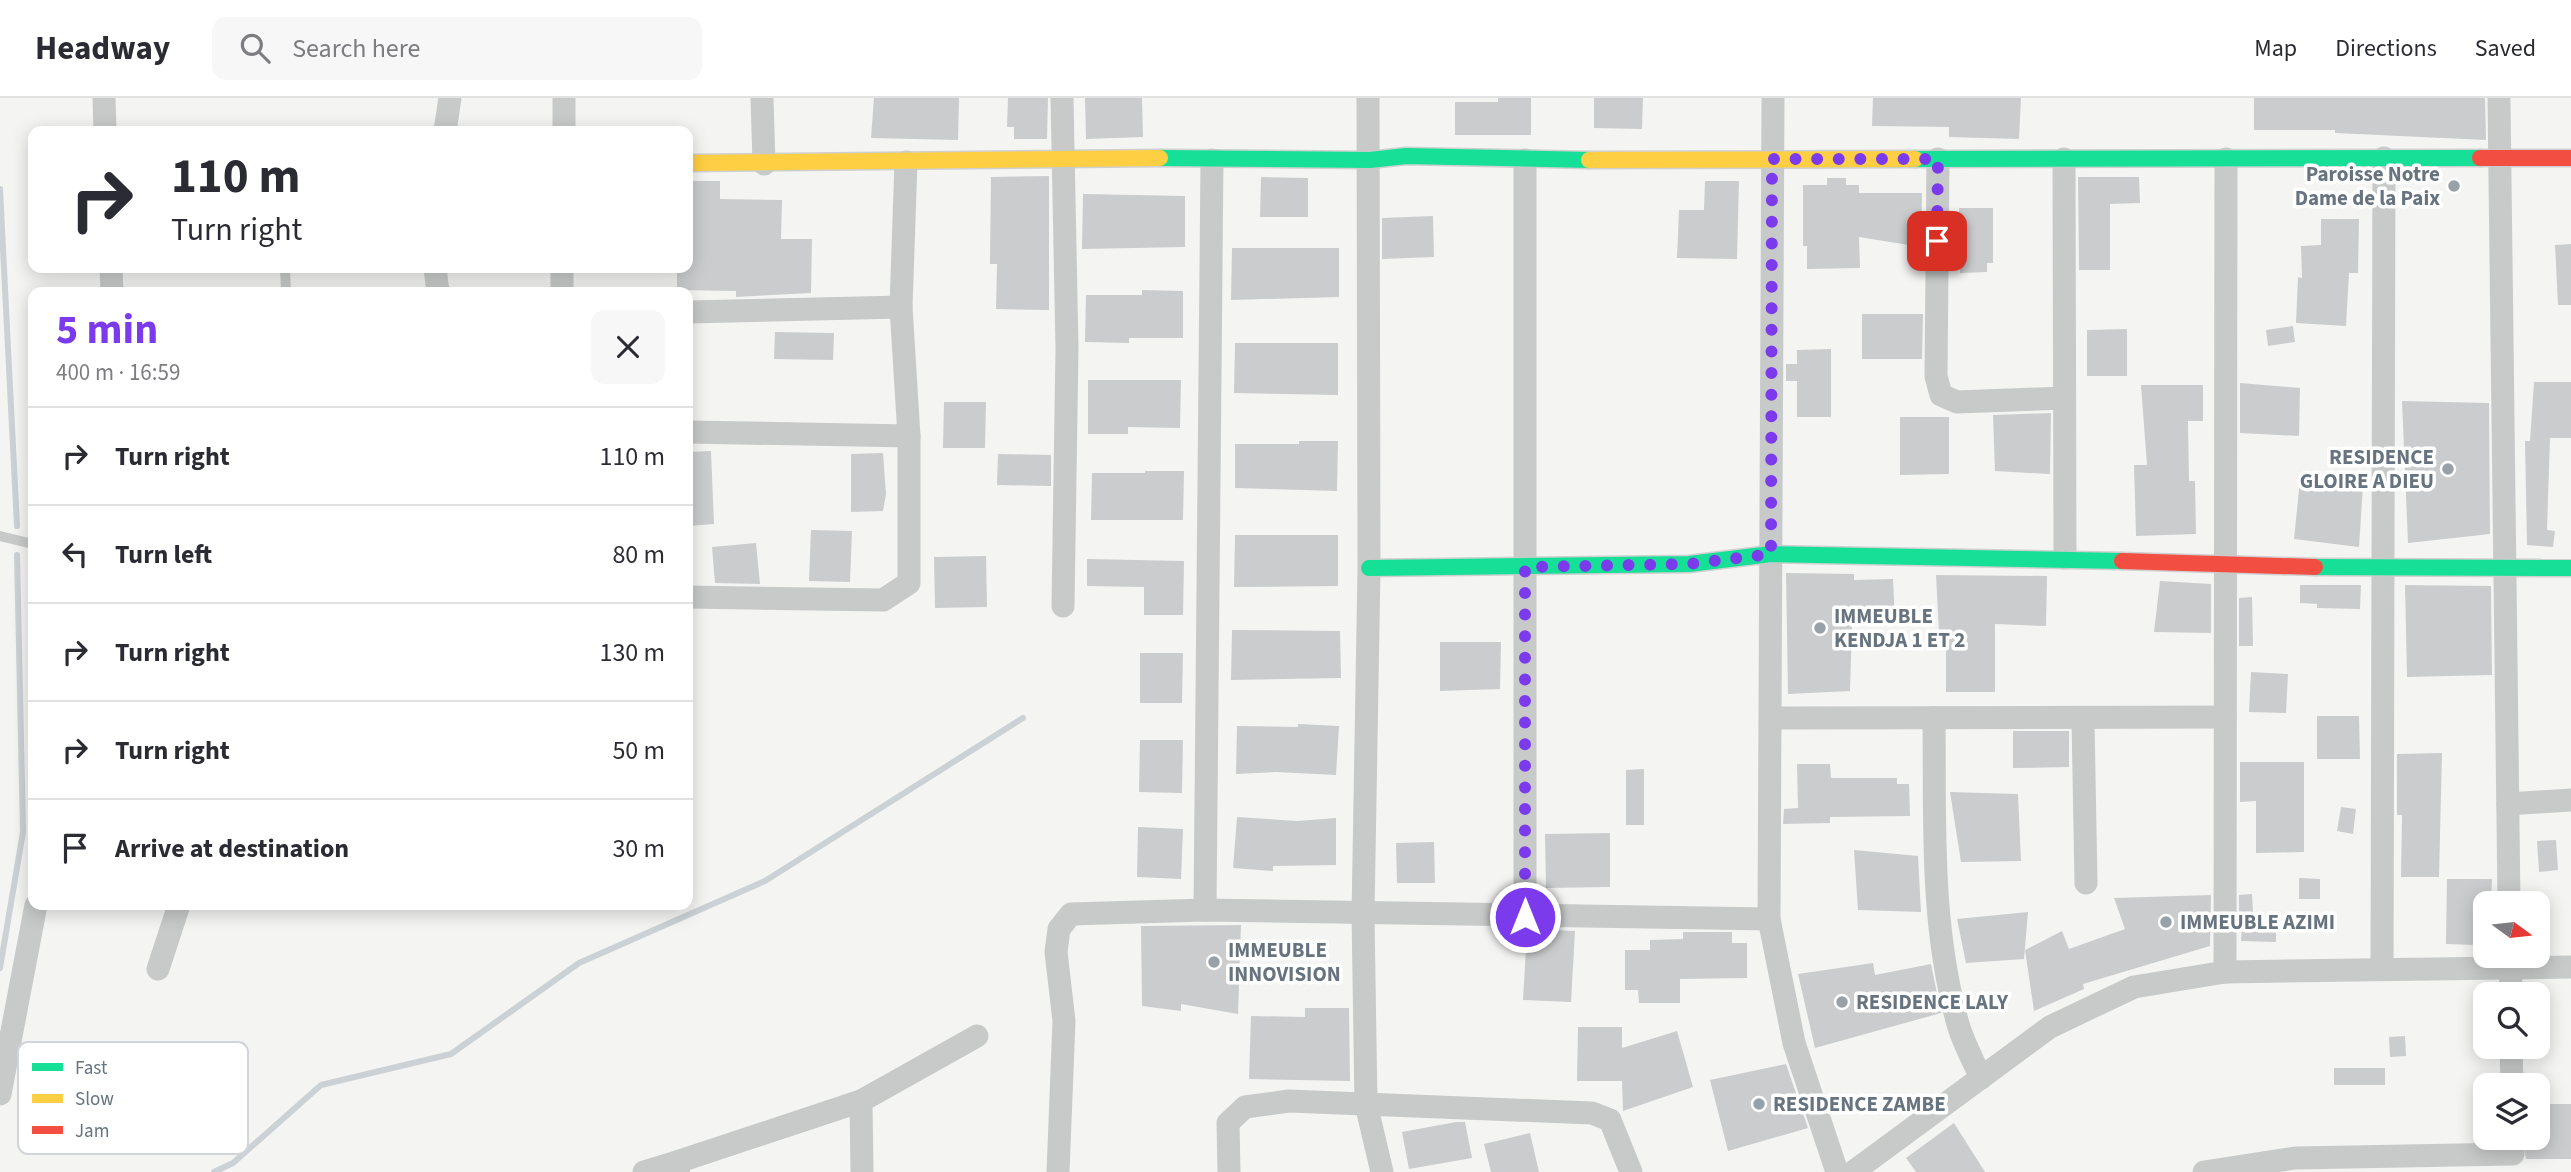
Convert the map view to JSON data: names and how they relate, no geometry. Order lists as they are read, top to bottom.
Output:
{
  "places": [
    "Paroisse Notre Dame de la Paix",
    "RESIDENCE GLOIRE A DIEU",
    "IMMEUBLE KENDJA 1 ET 2",
    "IMMEUBLE AZIMI",
    "IMMEUBLE INNOVISION",
    "RESIDENCE LALY",
    "RESIDENCE ZAMBE"
  ],
  "legend": ["Fast", "Slow", "Jam"],
  "north": "right",
  "page": {
    "header": "Headway",
    "search": "Search here",
    "nav": ["Map", "Directions", "Saved"],
    "turn": ["110 m", "Turn right"],
    "heading": ["5 min", "400 m · 16:59"],
    "list": [
      {
        "name": "Turn right",
        "value": "110 m"
      },
      {
        "name": "Turn left",
        "value": "80 m"
      },
      {
        "name": "Turn right",
        "value": "130 m"
      },
      {
        "name": "Turn right",
        "value": "50 m"
      },
      {
        "name": "Arrive at destination",
        "value": "30 m"
      }
    ]
  }
}
